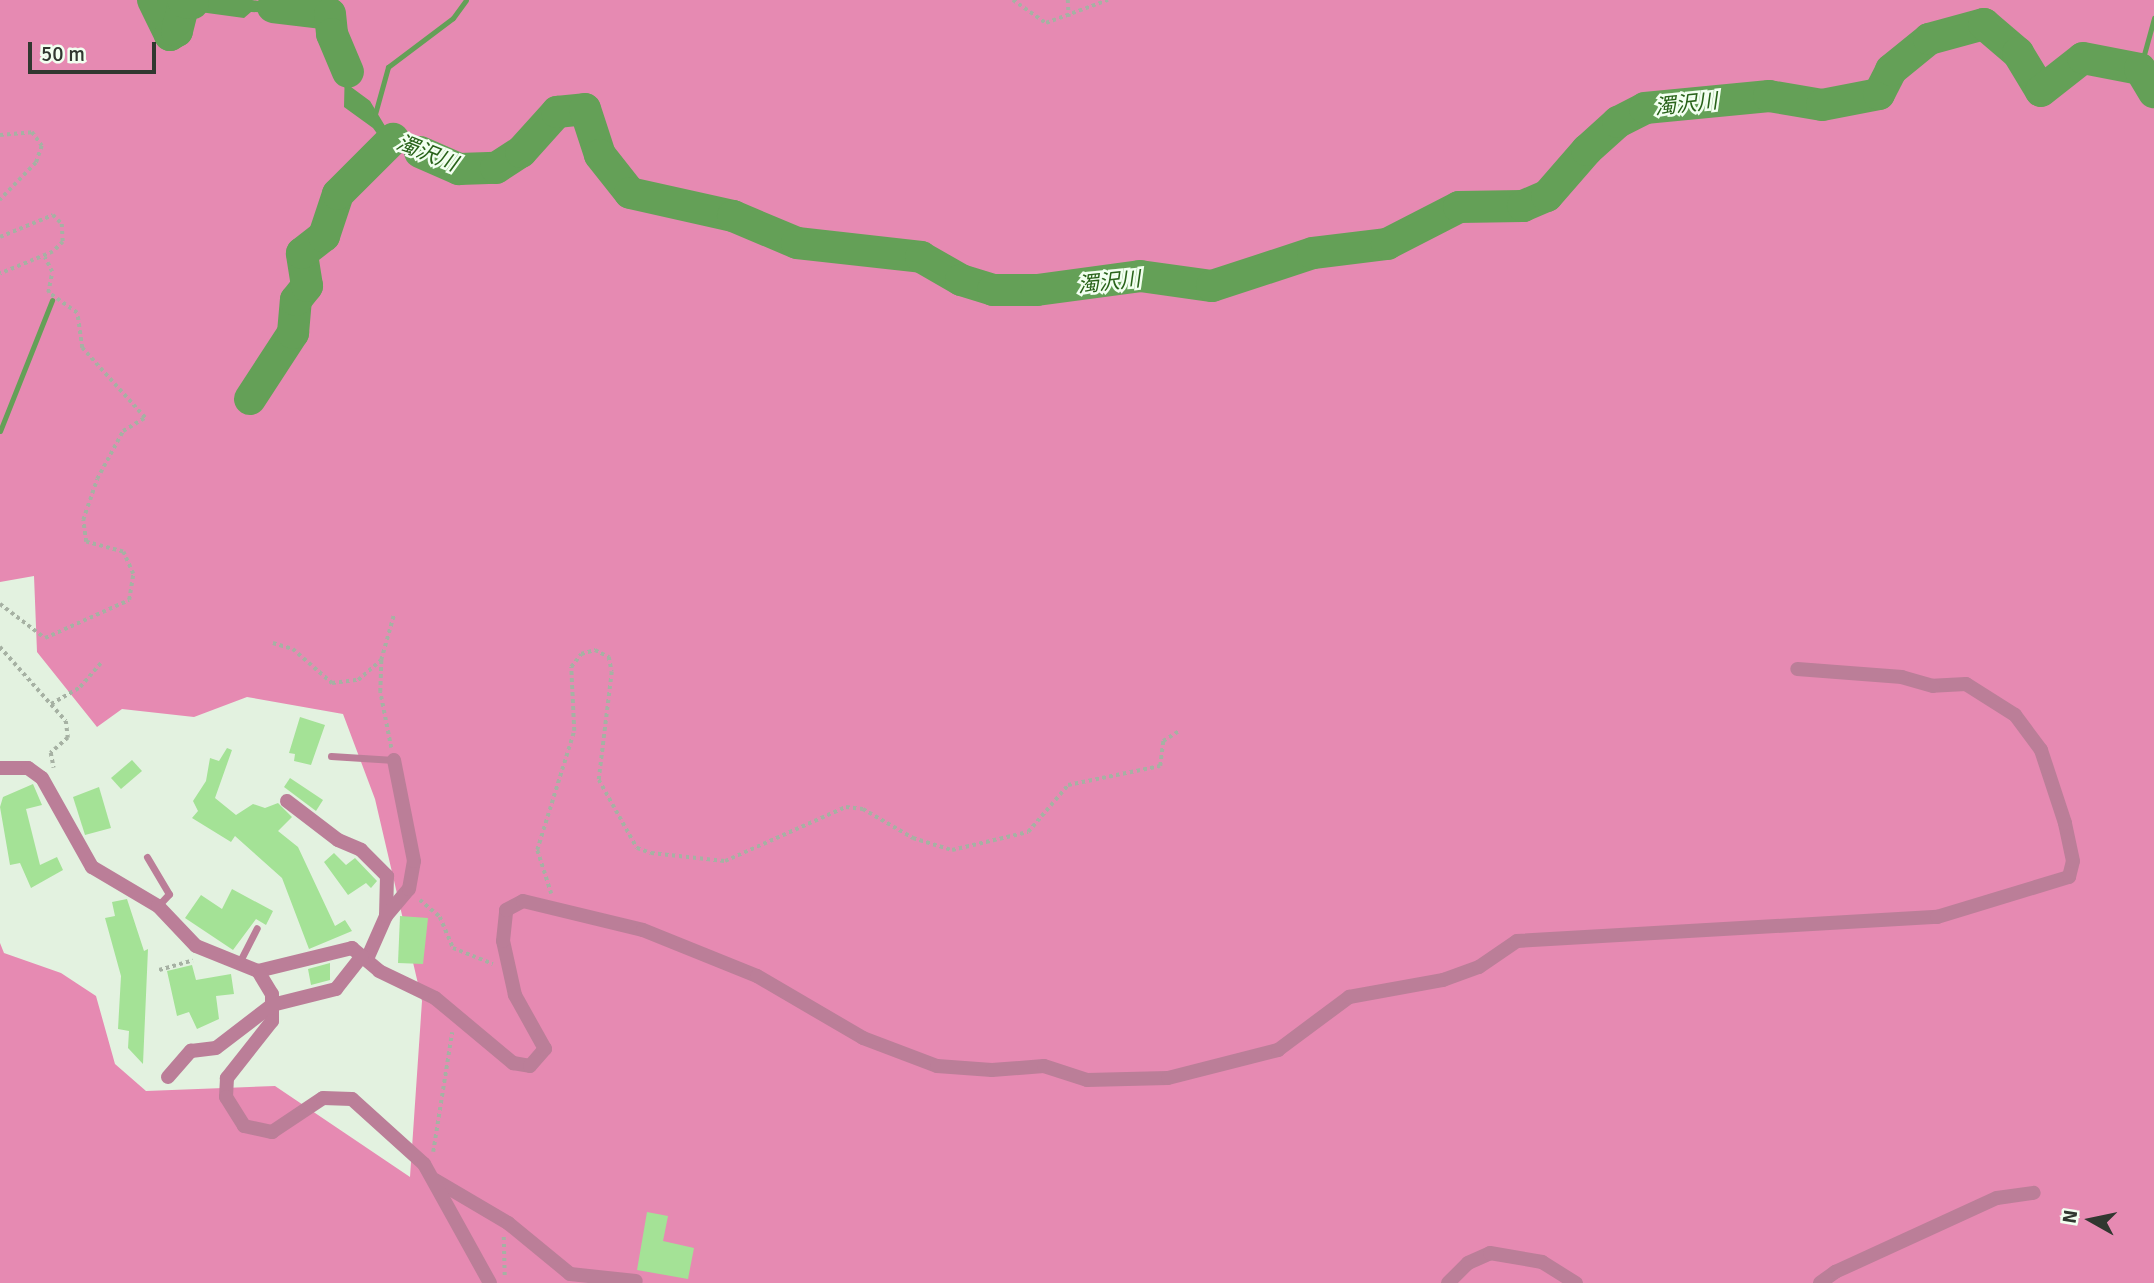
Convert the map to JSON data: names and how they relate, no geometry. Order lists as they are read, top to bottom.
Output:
{
  "water": ["濁沢川"],
  "scale_bar": "50 m",
  "north": "left"
}
